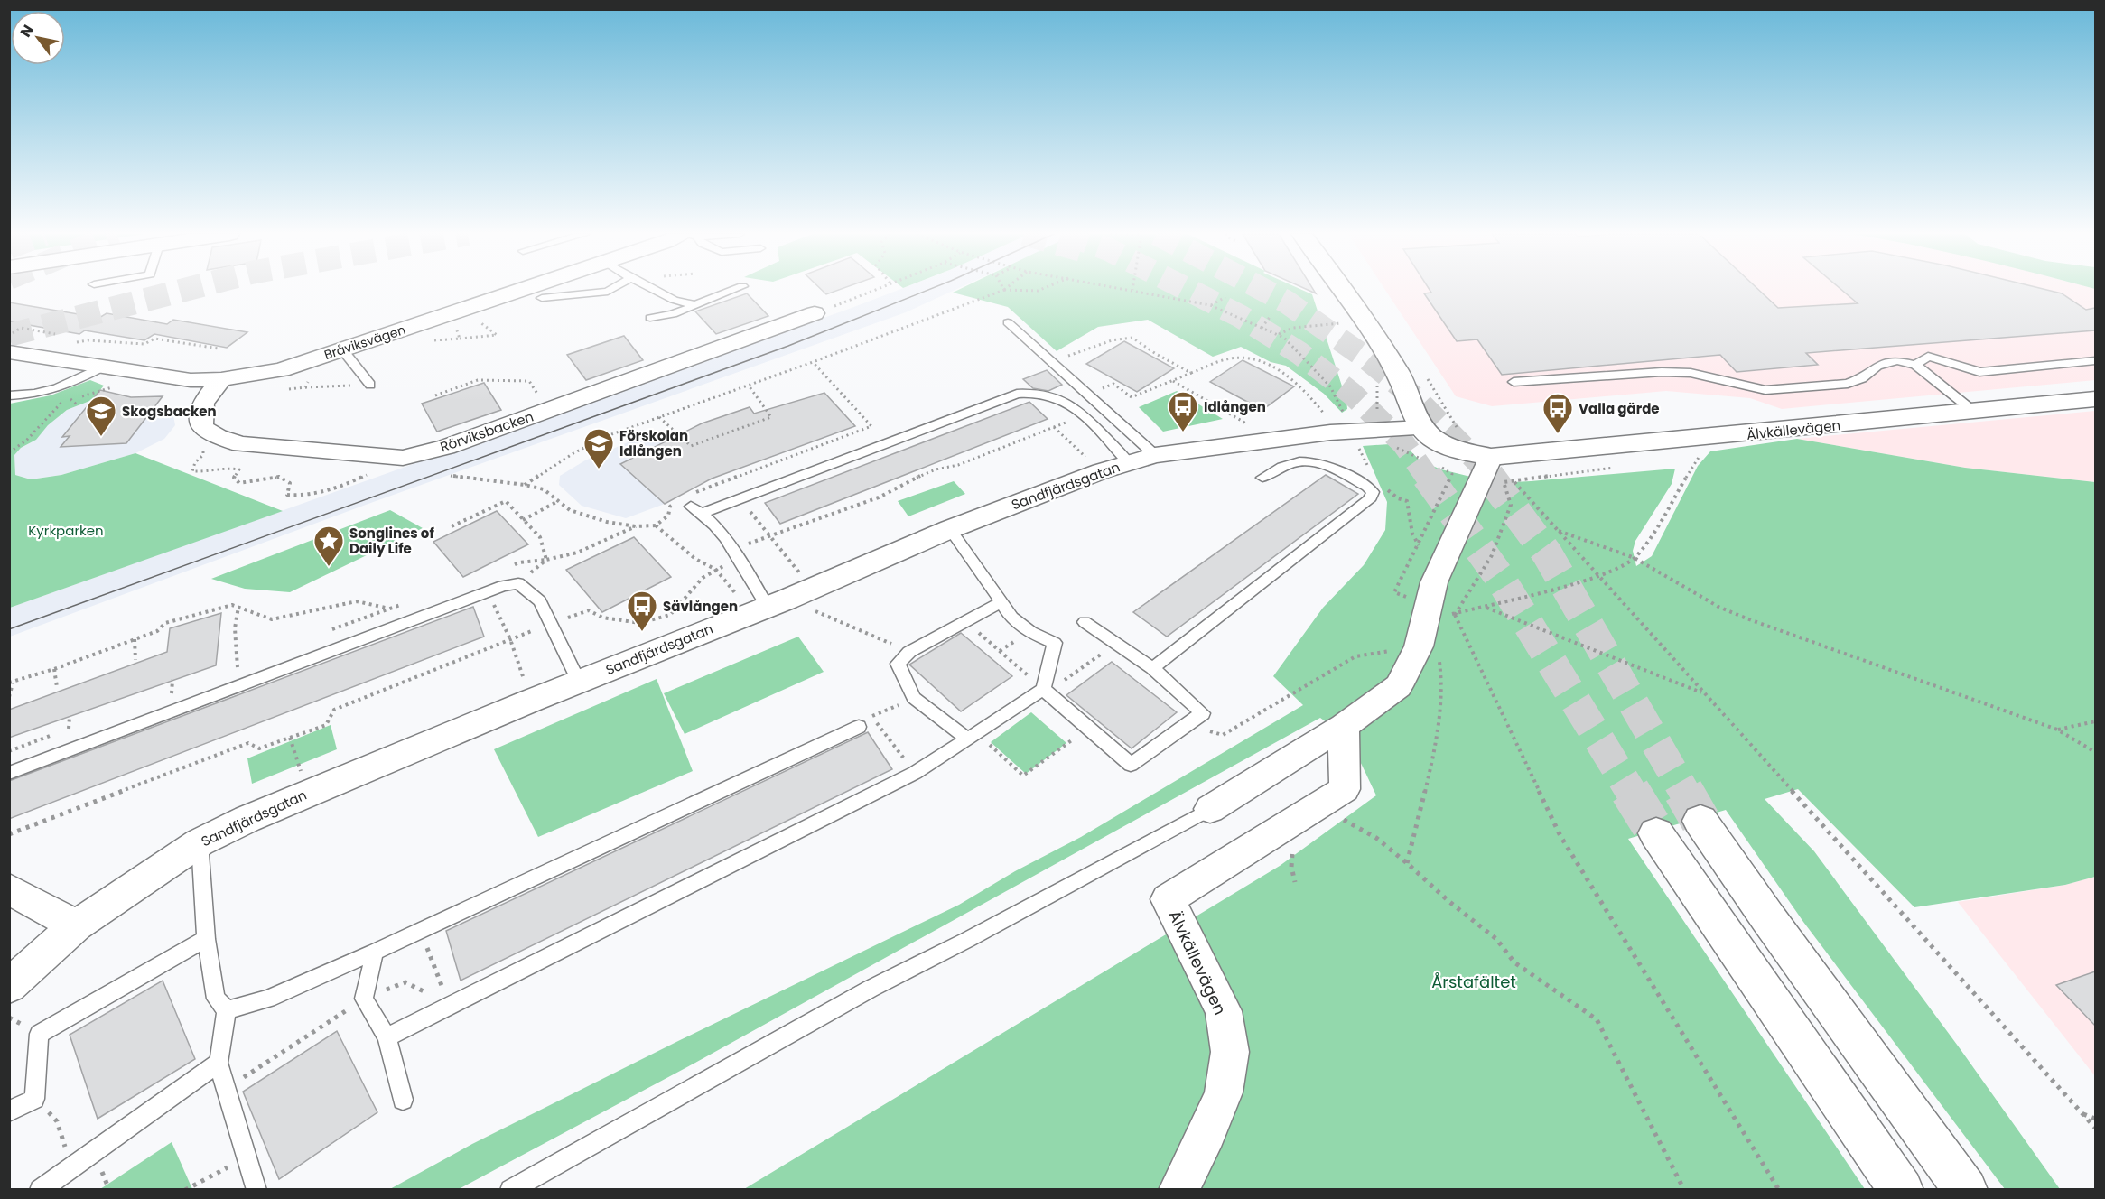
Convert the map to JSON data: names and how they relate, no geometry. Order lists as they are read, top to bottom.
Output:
{
  "streets": {
    "main road": ["Älvkällevägen"],
    "street": ["Bråviksvägen", "Rörviksbacken", "Sandfjärdsgatan"]
  },
  "crossings": [
    ["Älvkällevägen", "Sandfjärdsgatan"]
  ],
  "parks": ["Kyrkparken", "Årstafältet"],
  "places": {
    "bus stop": ["Idlången", "Valla gärde", "Sävlången"],
    "school or university": ["Skogsbacken", "Förskolan Idlången"],
    "place": ["Songlines of Daily Life"]
  },
  "north": "top left"
}
